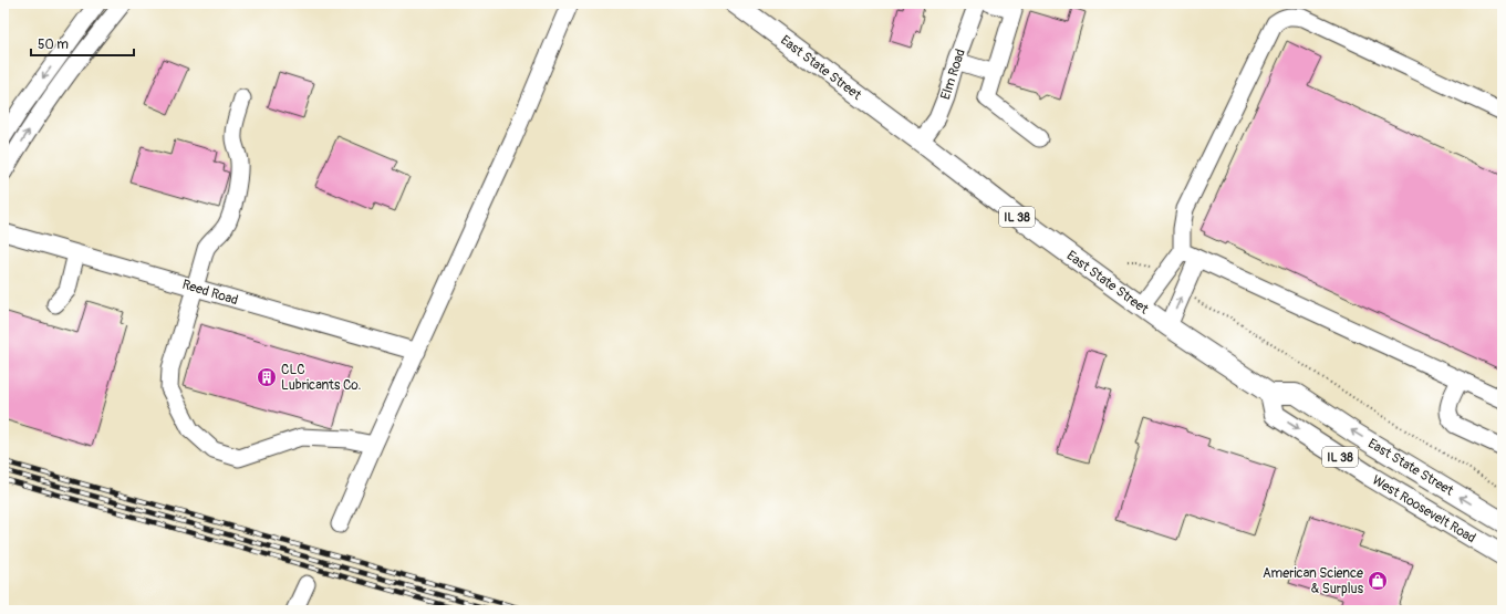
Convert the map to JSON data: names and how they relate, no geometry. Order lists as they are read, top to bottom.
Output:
{
  "streets": {
    "main road": ["East State Street", "IL 38", "West Roosevelt Road"],
    "street": ["Elm Road", "Reed Road"]
  },
  "crossings": [
    ["East State Street", "Elm Road"],
    ["East State Street", "West Roosevelt Road"]
  ],
  "one_way": ["West Roosevelt Road"],
  "places": {
    "building": ["CLC Lubricants Co."],
    "shop": ["American Science & Surplus"]
  },
  "scale_bar": "50 m"
}
